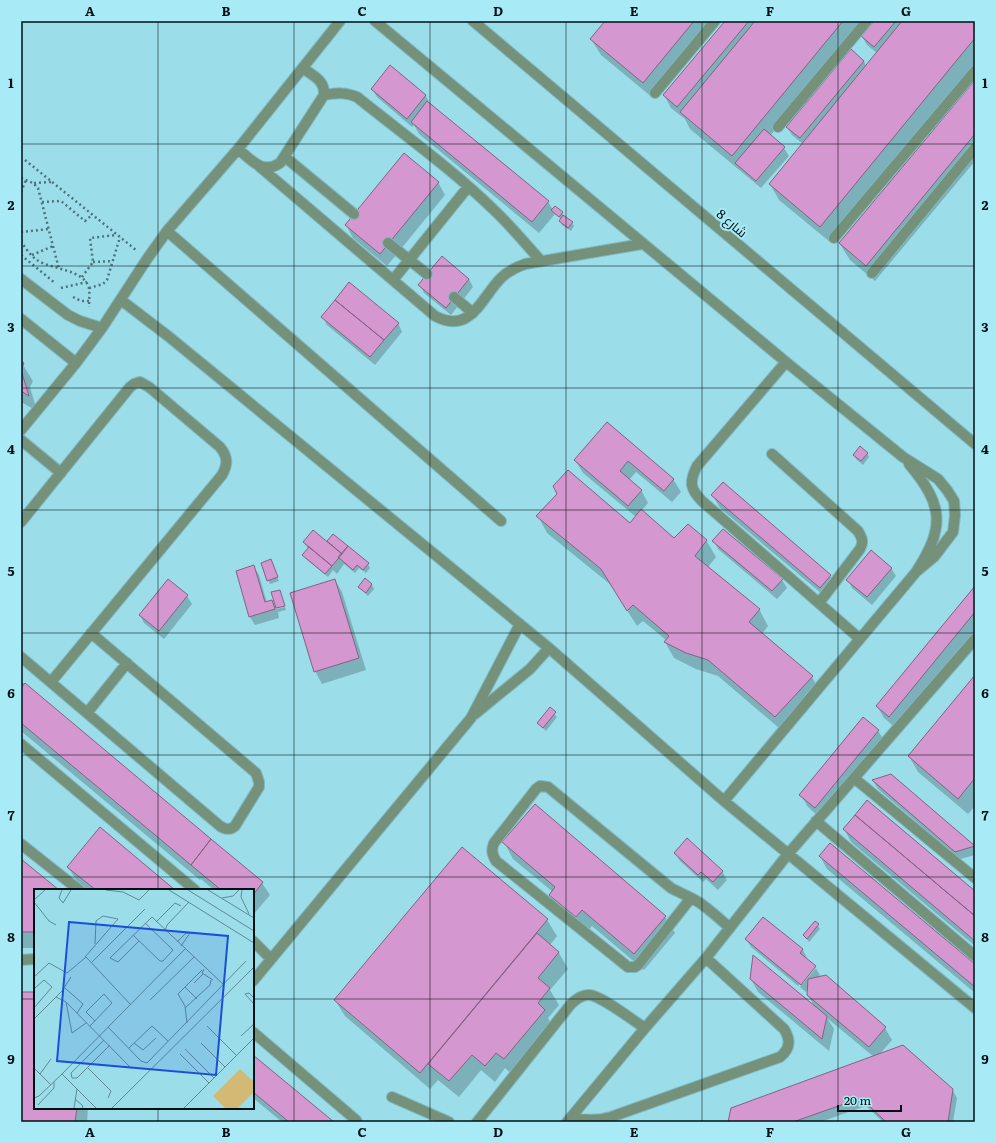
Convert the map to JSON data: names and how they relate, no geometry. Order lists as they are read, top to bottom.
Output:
{
  "streets": {
    "street": ["شارع 8"]
  },
  "scale_bar": "20 m",
  "grid": {
    "columns": [
      "A",
      "B",
      "C",
      "D",
      "E",
      "F",
      "G"
    ],
    "rows": [
      "1",
      "2",
      "3",
      "4",
      "5",
      "6",
      "7",
      "8",
      "9"
    ]
  }
}
